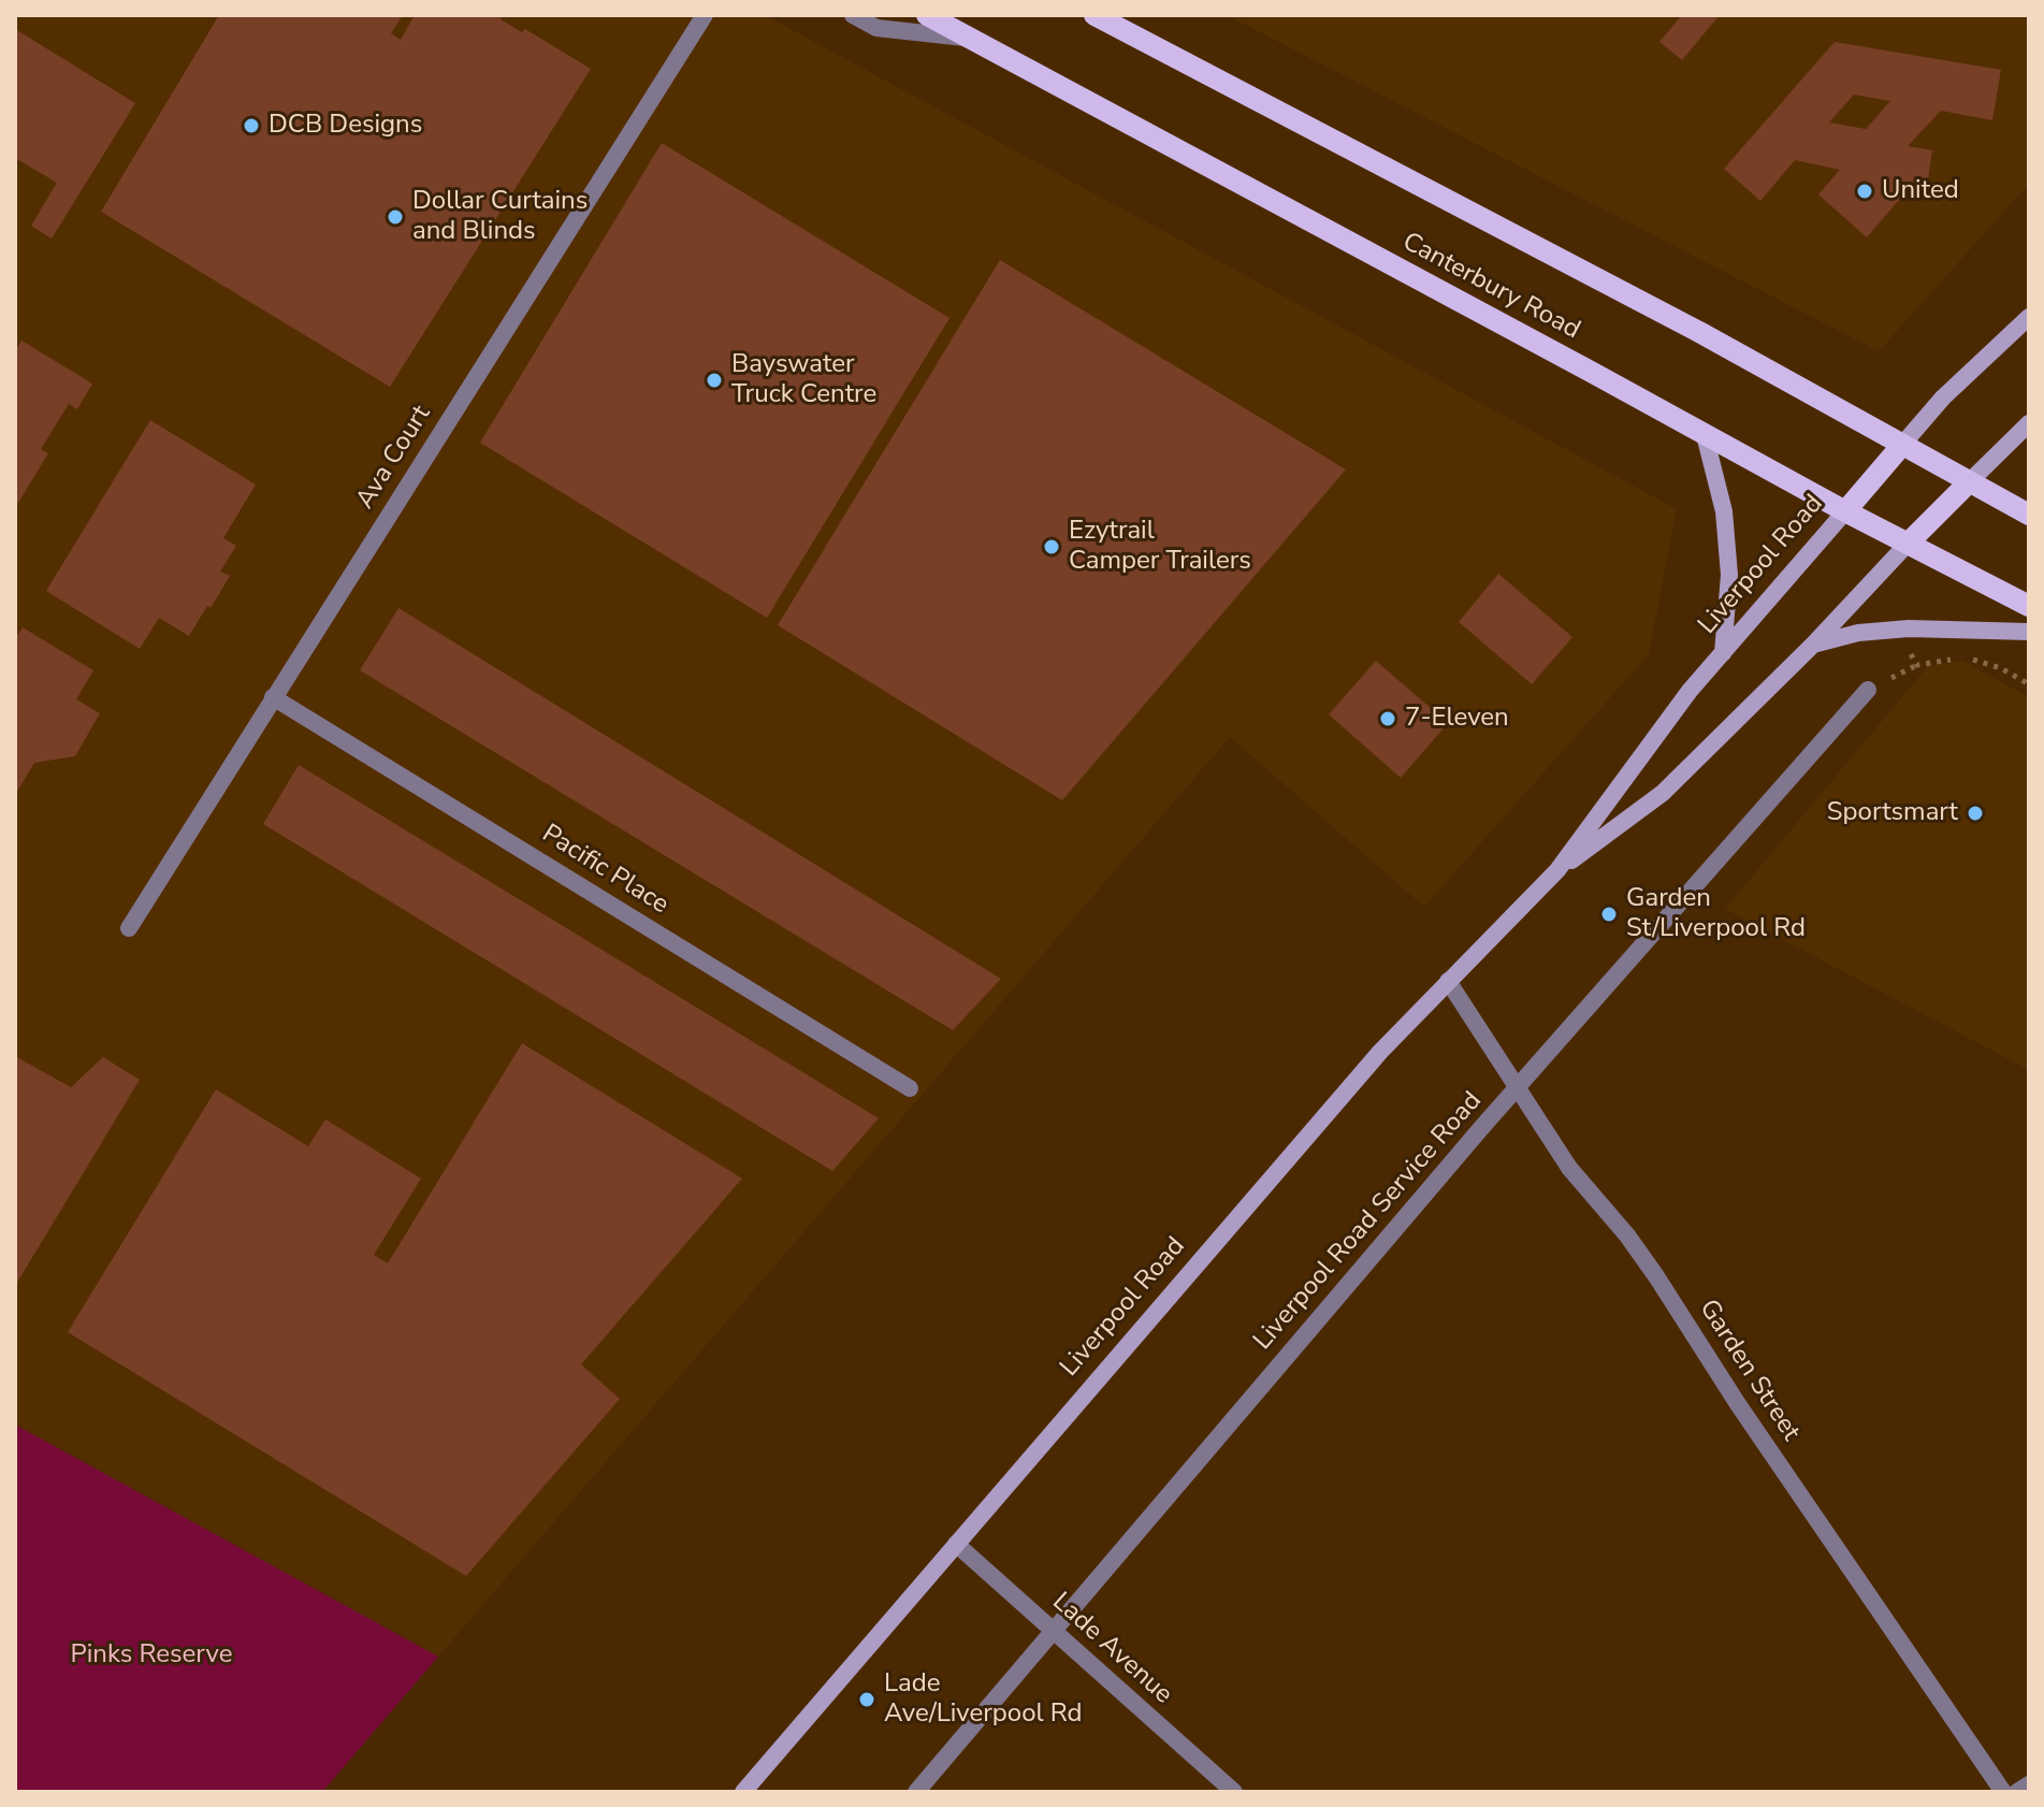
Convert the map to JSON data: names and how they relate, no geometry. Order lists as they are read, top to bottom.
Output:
{
  "streets": {
    "main road": ["Canterbury Road", "Liverpool Road"],
    "street": [
      "Ava Court",
      "Pacific Place",
      "Liverpool Road Service Road",
      "Garden Street",
      "Lade Avenue"
    ]
  },
  "crossings": [
    ["Canterbury Road", "Liverpool Road"],
    ["Ava Court", "Pacific Place"],
    ["Liverpool Road", "Garden Street"],
    ["Liverpool Road", "Lade Avenue"],
    ["Liverpool Road Service Road", "Garden Street"],
    ["Liverpool Road Service Road", "Lade Avenue"]
  ],
  "parks": ["Pinks Reserve"],
  "places": [
    "DCB Designs",
    "United",
    "Dollar Curtains and Blinds",
    "Bayswater Truck Centre",
    "Ezytrail Camper Trailers",
    "7-Eleven",
    "Sportsmart",
    "Garden St/Liverpool Rd",
    "Lade Ave/Liverpool Rd"
  ]
}
